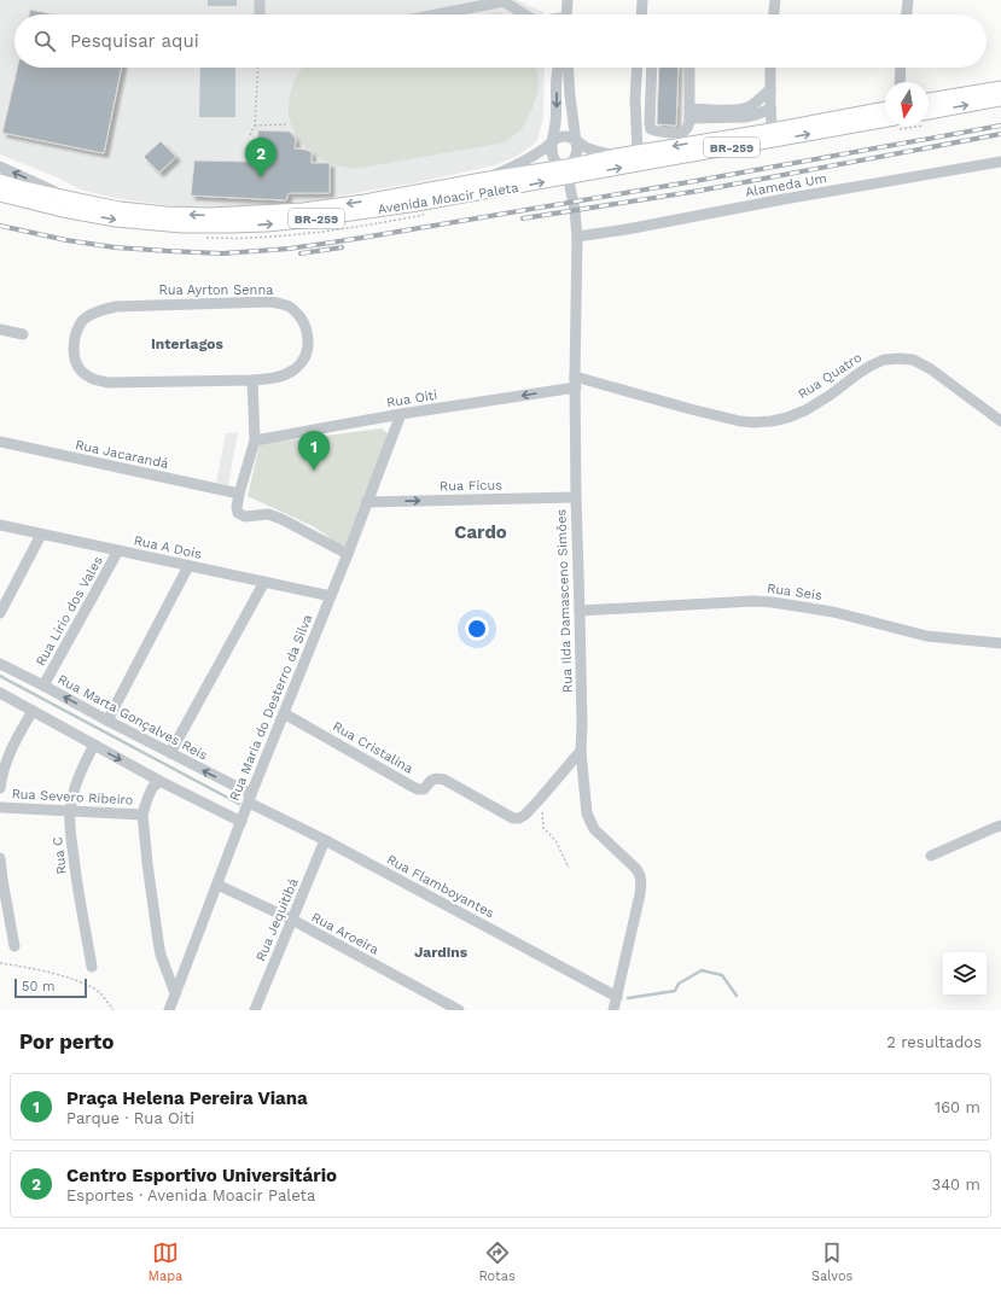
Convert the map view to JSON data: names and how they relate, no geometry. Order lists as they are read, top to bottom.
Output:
{
  "streets": {
    "main road": ["BR-259", "Avenida Moacir Paleta"],
    "street": [
      "Alameda Um",
      "Rua Ayrton Senna",
      "Rua Quatro",
      "Rua Oiti",
      "Rua Jacarandá",
      "Rua Ficus",
      "Rua A Dois",
      "Rua Seis",
      "Rua Ilda Damasceno Simôes",
      "Rua Lírio dos Vales",
      "Rua Maria do Desterro da Silva",
      "Rua Marta Gonçalves Reis",
      "Rua Cristalina",
      "Rua Severo Ribeiro",
      "Rua C",
      "Rua Flamboyantes",
      "Rua Jequitibá",
      "Rua Aroeira"
    ]
  },
  "crossings": [
    ["Alameda Um", "Rua Ilda Damasceno Simôes"],
    ["Avenida Moacir Paleta", "Rua Ilda Damasceno Simôes"],
    ["Rua Quatro", "Rua Oiti"],
    ["Rua Quatro", "Rua Ilda Damasceno Simôes"],
    ["Rua Oiti", "Rua Ilda Damasceno Simôes"],
    ["Rua Oiti", "Rua Maria do Desterro da Silva"],
    ["Rua Ficus", "Rua Ilda Damasceno Simôes"],
    ["Rua Ficus", "Rua Maria do Desterro da Silva"],
    ["Rua A Dois", "Rua Lírio dos Vales"],
    ["Rua A Dois", "Rua Maria do Desterro da Silva"],
    ["Rua Seis", "Rua Ilda Damasceno Simôes"],
    ["Rua Ilda Damasceno Simôes", "Rua Cristalina"],
    ["Rua Ilda Damasceno Simôes", "Rua Flamboyantes"],
    ["Rua Lírio dos Vales", "Rua Marta Gonçalves Reis"],
    ["Rua Maria do Desterro da Silva", "Rua Marta Gonçalves Reis"],
    ["Rua Maria do Desterro da Silva", "Rua Cristalina"],
    ["Rua Maria do Desterro da Silva", "Rua Flamboyantes"],
    ["Rua Maria do Desterro da Silva", "Rua Aroeira"],
    ["Rua Marta Gonçalves Reis", "Rua Flamboyantes"],
    ["Rua Severo Ribeiro", "Rua C"],
    ["Rua Flamboyantes", "Rua Jequitibá"],
    ["Rua Jequitibá", "Rua Aroeira"]
  ],
  "one_way": ["Rua Oiti", "Rua Ficus"],
  "districts": ["Interlagos", "Cardo", "Jardins"],
  "scale_bar": "50 m",
  "north": "bottom",
  "page": {
    "search": "Pesquisar aqui",
    "pins": ["2", "1"],
    "scale": "50 m",
    "heading": ["Por perto", "2 resultados"],
    "list": [
      {
        "mark": "1",
        "name": "Praça Helena Pereira Viana",
        "note": "Parque · Rua Oiti",
        "value": "160 m"
      },
      {
        "mark": "2",
        "name": "Centro Esportivo Universitário",
        "note": "Esportes · Avenida Moacir Paleta",
        "value": "340 m"
      }
    ],
    "nav": ["Mapa", "Rotas", "Salvos"]
  }
}
